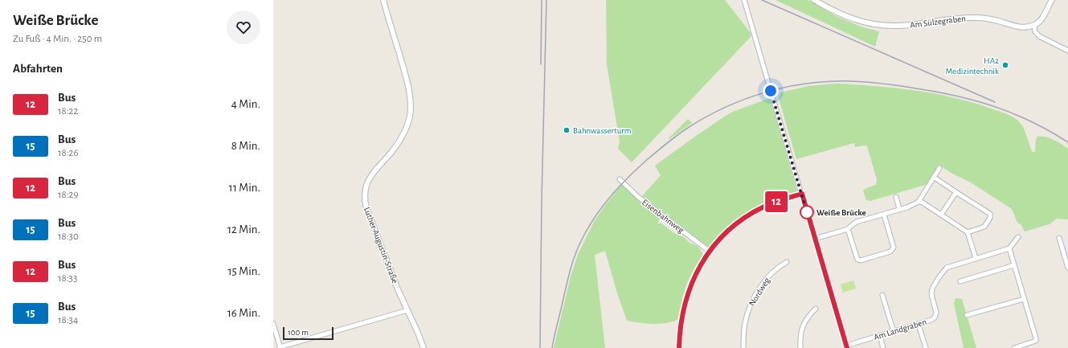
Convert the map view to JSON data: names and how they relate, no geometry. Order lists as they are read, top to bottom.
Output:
{
  "streets": {
    "street": [
      "Am Sülzegraben",
      "Eisenbahnweg",
      "Luther-Augustin-Straße",
      "Nordweg",
      "Am Landgraben"
    ]
  },
  "places": ["HA2 Medizintechnik", "Bahnwasserturm", "Weiße Brücke"],
  "lines": ["bus line 12"],
  "scale_bar": "100 m",
  "page": {
    "heading": [
      ["Weiße Brücke", "Zu Fuß · 4 Min. · 250 m"],
      "Abfahrten"
    ],
    "on_map": "12",
    "list": [
      {
        "mark": "12",
        "name": "Bus",
        "note": "18:22",
        "value": "4 Min."
      },
      {
        "mark": "15",
        "name": "Bus",
        "note": "18:26",
        "value": "8 Min."
      },
      {
        "mark": "12",
        "name": "Bus",
        "note": "18:29",
        "value": "11 Min."
      },
      {
        "mark": "15",
        "name": "Bus",
        "note": "18:30",
        "value": "12 Min."
      },
      {
        "mark": "12",
        "name": "Bus",
        "note": "18:33",
        "value": "15 Min."
      },
      {
        "mark": "15",
        "name": "Bus",
        "note": "18:34",
        "value": "16 Min."
      }
    ],
    "scale": "100 m"
  }
}
